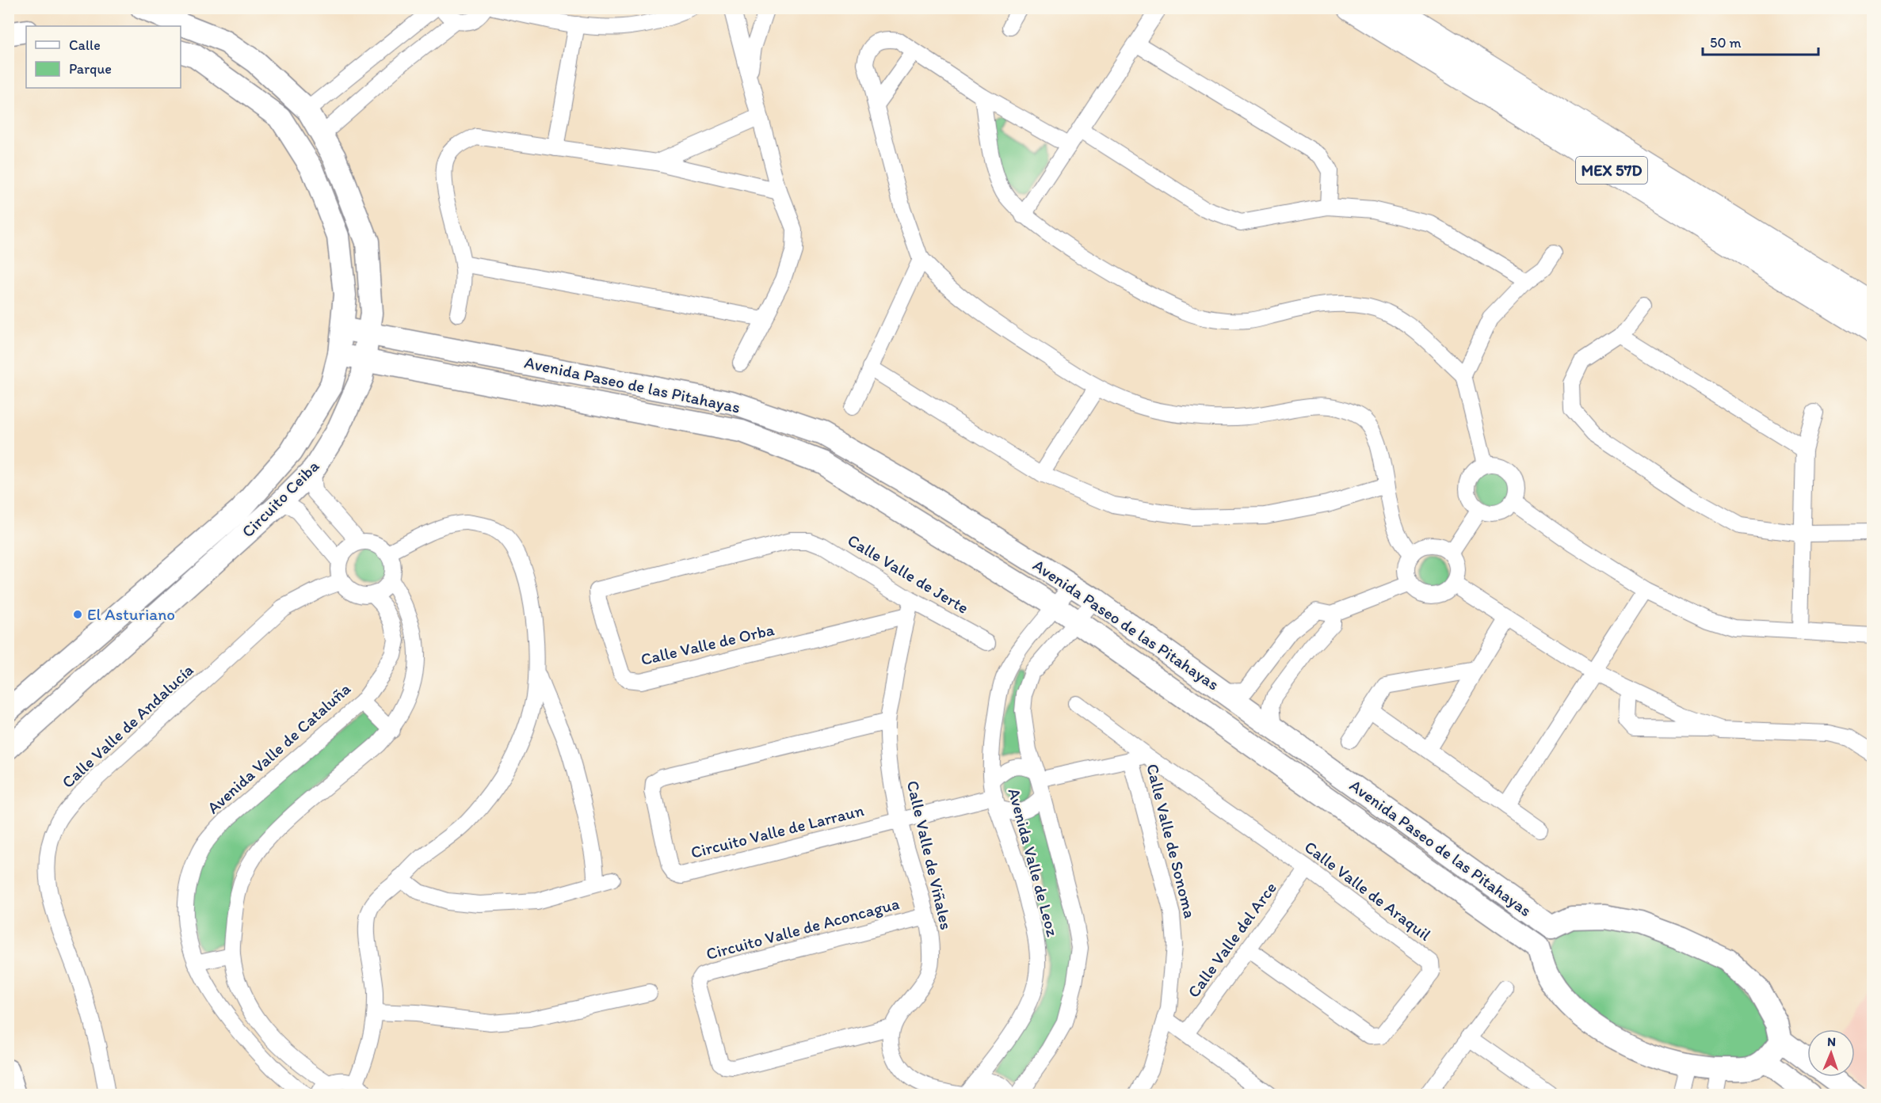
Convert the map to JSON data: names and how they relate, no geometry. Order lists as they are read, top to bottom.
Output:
{
  "streets": {
    "highway": ["MEX 57D"],
    "street": [
      "Avenida Paseo de las Pitahayas",
      "Circuito Ceiba",
      "Calle Valle de Jerte",
      "Calle Valle de Orba",
      "Calle Valle de Andalucía",
      "Avenida Valle de Cataluña",
      "Circuito Valle de Larraun",
      "Calle Valle de Sonoma",
      "Calle Valle de Viñales",
      "Avenida Valle de Leoz",
      "Calle Valle de Araquil",
      "Circuito Valle de Aconcagua",
      "Calle Valle del Arce"
    ]
  },
  "crossings": [
    ["Avenida Paseo de las Pitahayas", "Circuito Ceiba"],
    ["Avenida Paseo de las Pitahayas", "Avenida Valle de Leoz"],
    ["Calle Valle de Jerte", "Calle Valle de Orba"],
    ["Calle Valle de Jerte", "Calle Valle de Viñales"],
    ["Calle Valle de Orba", "Calle Valle de Viñales"],
    ["Calle Valle de Andalucía", "Avenida Valle de Cataluña"],
    ["Circuito Valle de Larraun", "Calle Valle de Sonoma"],
    ["Circuito Valle de Larraun", "Calle Valle de Viñales"],
    ["Circuito Valle de Larraun", "Avenida Valle de Leoz"],
    ["Circuito Valle de Larraun", "Calle Valle de Araquil"],
    ["Calle Valle de Viñales", "Circuito Valle de Aconcagua"],
    ["Calle Valle de Araquil", "Calle Valle del Arce"]
  ],
  "places": ["El Asturiano"],
  "legend": ["Calle", "Parque"],
  "scale_bar": "50 m",
  "north": "top"
}
